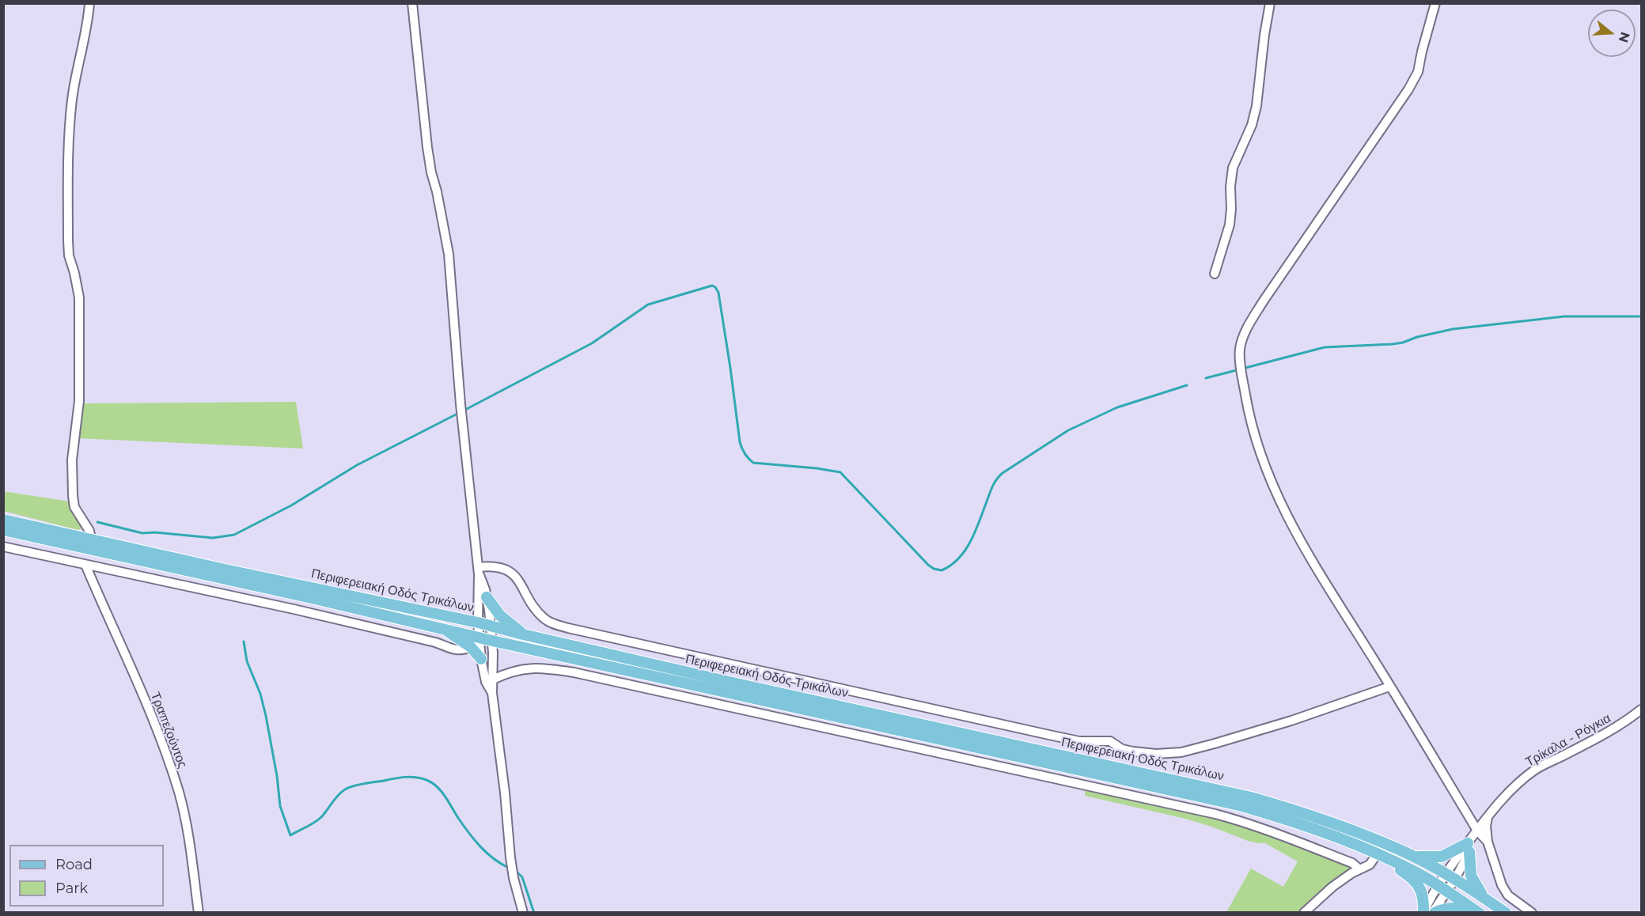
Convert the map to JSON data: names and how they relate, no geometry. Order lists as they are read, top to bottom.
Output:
{
  "streets": {
    "main road": ["Περιφερειακή Οδός Τρικάλων"],
    "street": ["Τραπεζούντος", "Τρίκαλα - Ρόγκια"]
  },
  "crossings": [
    ["Περιφερειακή Οδός Τρικάλων", "Τρίκαλα - Ρόγκια"]
  ],
  "legend": ["Road", "Park"],
  "north": "right"
}
